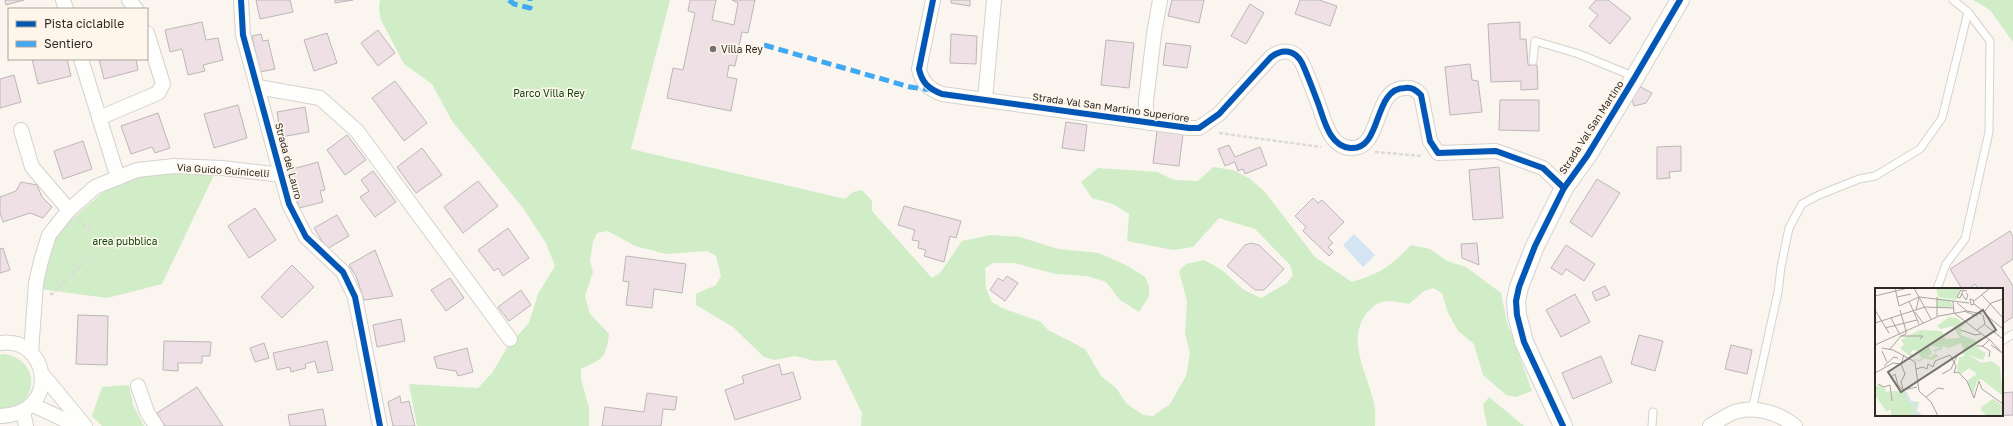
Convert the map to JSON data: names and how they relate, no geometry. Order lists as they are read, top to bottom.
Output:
{
  "streets": {
    "street": [
      "Strada Val San Martino Superiore",
      "Strada Val San Martino",
      "Strada del Lauro",
      "Via Guido Guinicelli"
    ]
  },
  "crossings": [
    ["Strada del Lauro", "Via Guido Guinicelli"]
  ],
  "parks": ["Parco Villa Rey", "area pubblica"],
  "places": ["Villa Rey"],
  "legend": ["Pista ciclabile", "Sentiero"]
}
